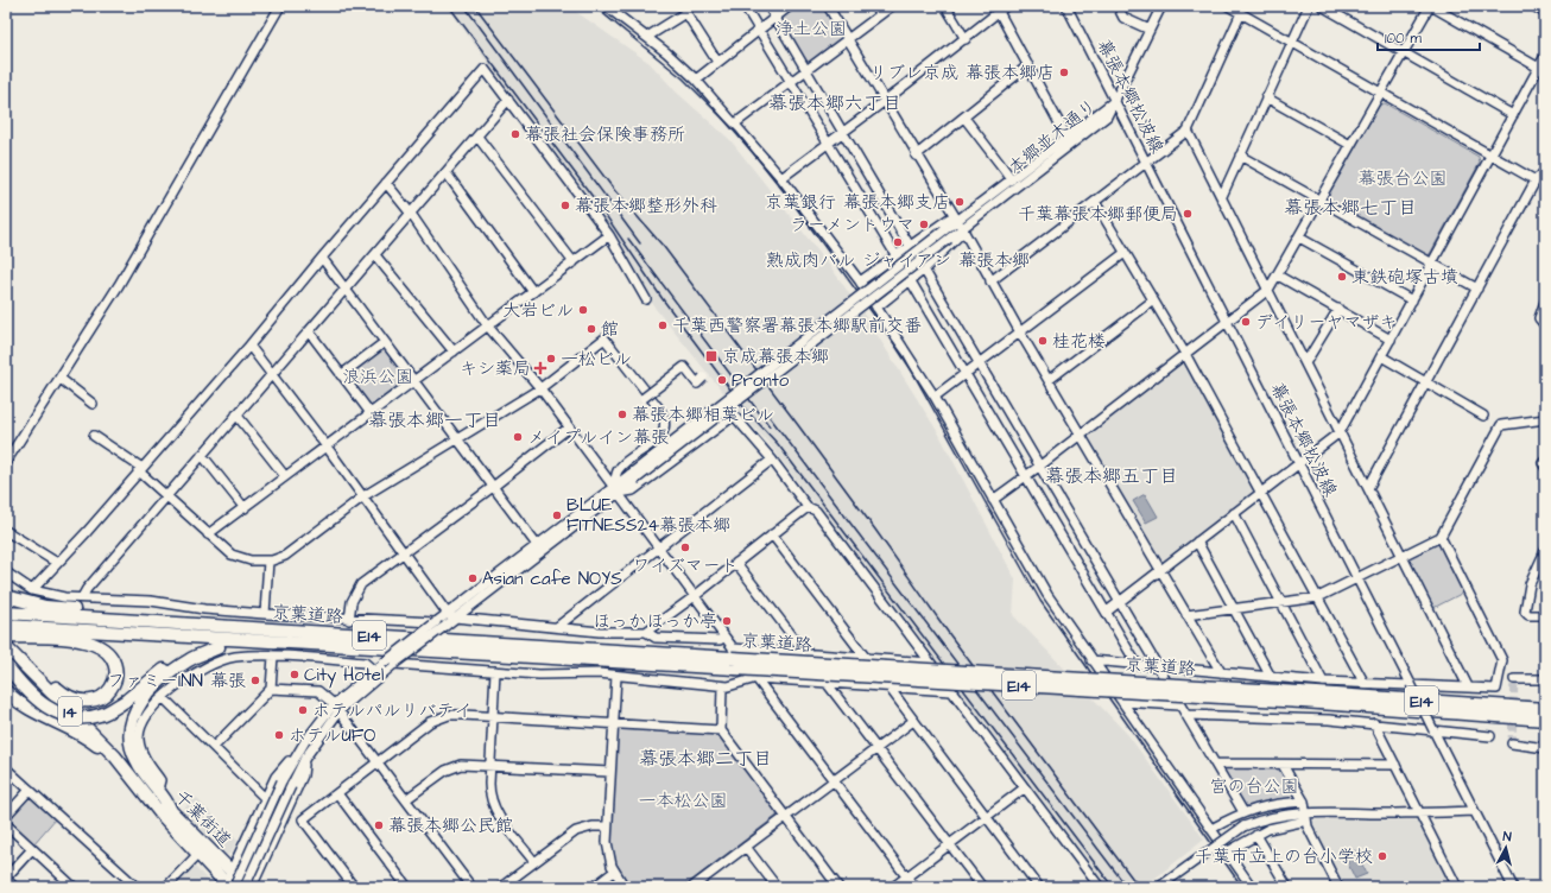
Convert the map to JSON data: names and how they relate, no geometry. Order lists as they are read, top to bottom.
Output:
{
  "streets": {
    "highway": [
      "京葉道路",
      "E14",
      "14",
      "千葉街道"
    ],
    "street": ["幕張本郷松波線", "本郷並木通り"]
  },
  "crossings": [
    ["幕張本郷松波線", "本郷並木通り"]
  ],
  "districts": [
    "幕張本郷六丁目",
    "幕張本郷七丁目",
    "幕張本郷一丁目",
    "幕張本郷五丁目",
    "幕張本郷二丁目"
  ],
  "parks": [
    "浄土公園",
    "幕張台公園",
    "浪浜公園",
    "宮の台公園",
    "一本松公園"
  ],
  "places": {
    "other": [
      "リブレ京成 幕張本郷店",
      "幕張社会保険事務所",
      "京葉銀行 幕張本郷支店",
      "幕張本郷整形外科",
      "千葉幕張本郷郵便局",
      "ラーメントウマ",
      "熟成肉バル ジャイアン 幕張本郷",
      "東鉄砲塚古墳",
      "大岩ビル",
      "デイリーヤマザキ",
      "千葉西警察署幕張本郷駅前交番",
      "館",
      "桂花楼",
      "一松ビル",
      "Pronto",
      "幕張本郷相葉ビル",
      "メイプルイン幕張",
      "BLUE FITNESS24幕張本郷",
      "ワイズマート",
      "Asian cafe NOYS",
      "ほっかほっか亭",
      "City Hotel",
      "ファミーINN 幕張",
      "ホテルパルリバテイ",
      "ホテルUFO",
      "幕張本郷公民館",
      "千葉市立上の台小学校"
    ],
    "transit": ["京成幕張本郷"],
    "health": ["キシ薬局"]
  },
  "scale_bar": "100 m",
  "north": "top"
}
